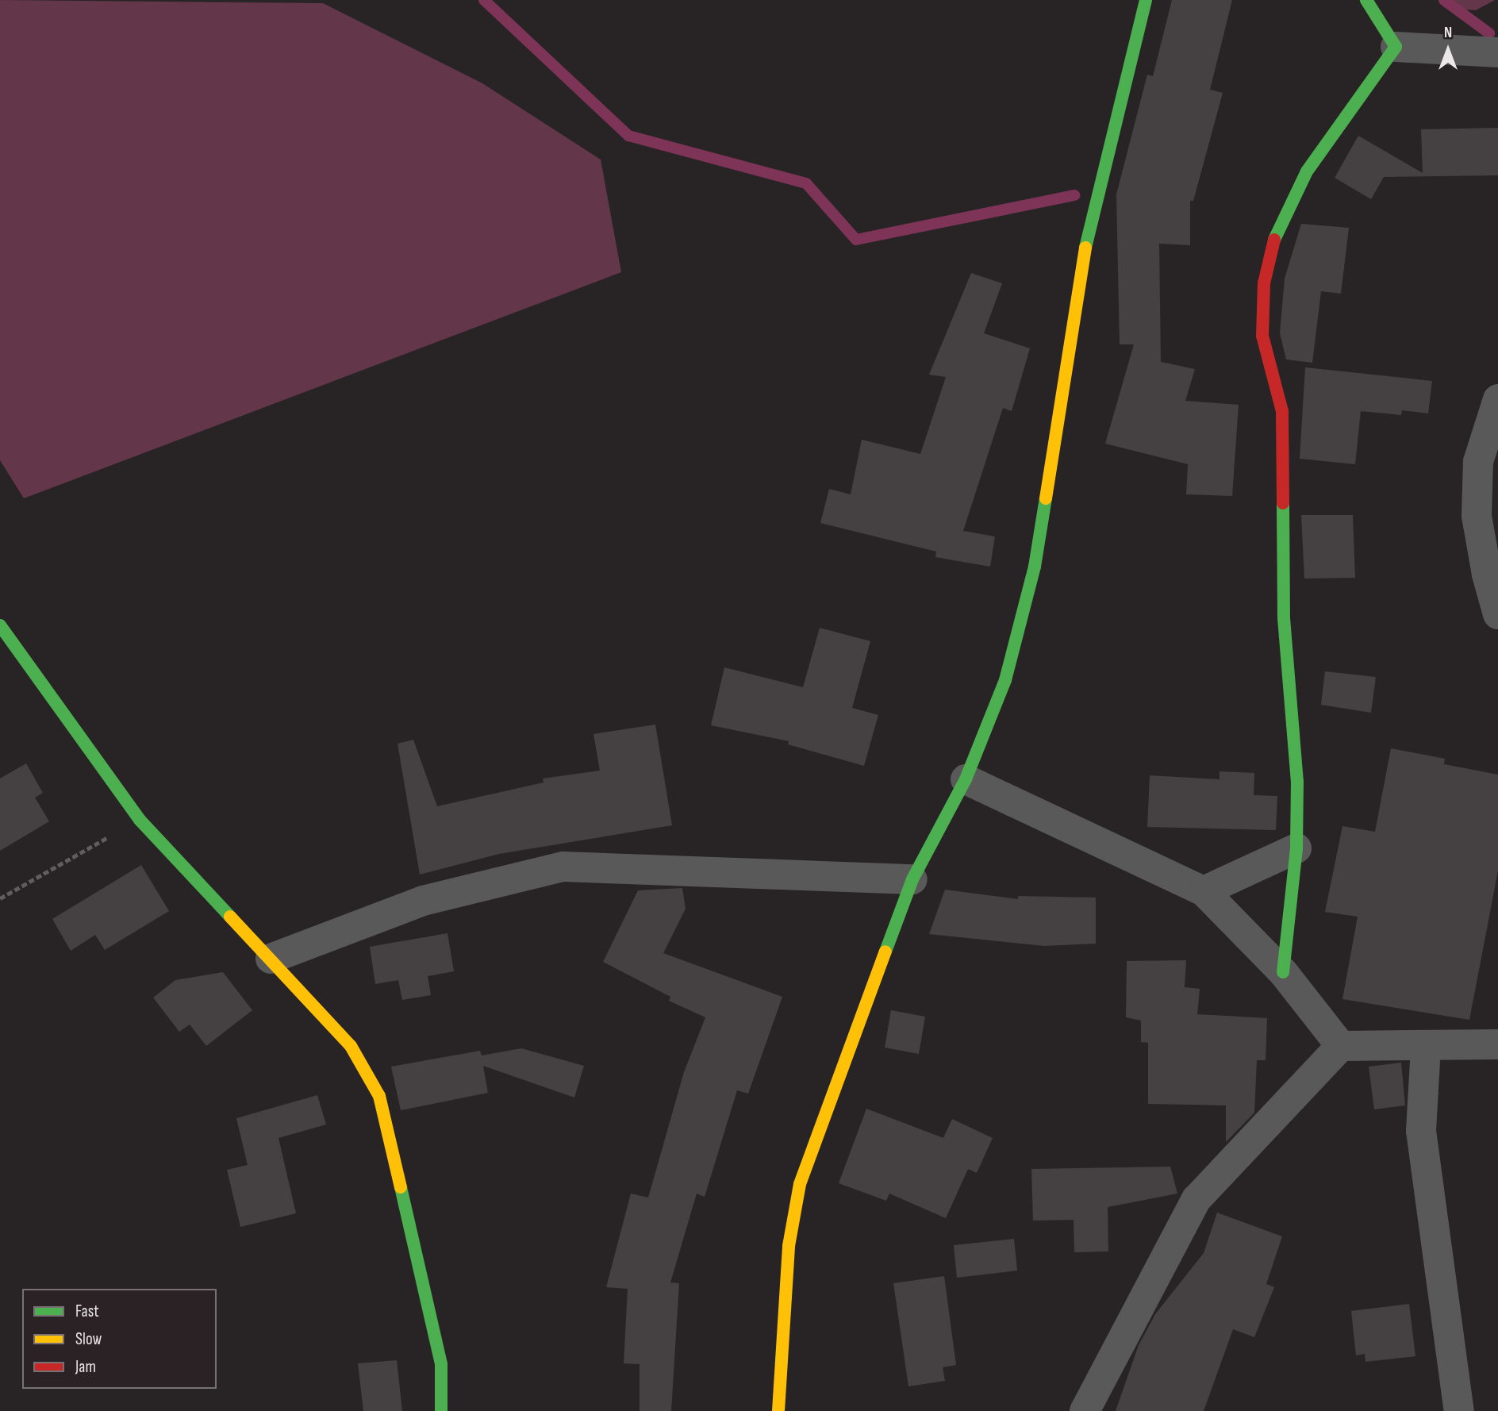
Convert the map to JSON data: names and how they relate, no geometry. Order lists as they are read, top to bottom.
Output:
{
  "legend": ["Fast", "Slow", "Jam"],
  "north": "top"
}
